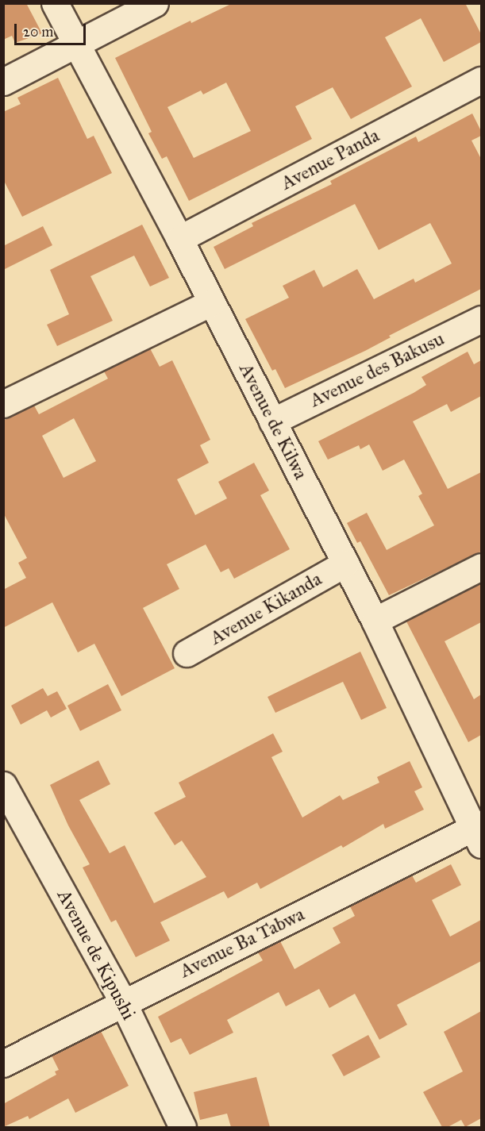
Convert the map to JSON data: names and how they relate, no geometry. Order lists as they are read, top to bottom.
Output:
{
  "streets": {
    "street": [
      "Avenue Panda",
      "Avenue des Bakusu",
      "Avenue de Kilwa",
      "Avenue Kikanda",
      "Avenue Ba Tabwa",
      "Avenue de Kipushi"
    ]
  },
  "crossings": [
    ["Avenue Panda", "Avenue de Kilwa"],
    ["Avenue des Bakusu", "Avenue de Kilwa"],
    ["Avenue de Kilwa", "Avenue Kikanda"],
    ["Avenue de Kilwa", "Avenue Ba Tabwa"],
    ["Avenue Ba Tabwa", "Avenue de Kipushi"]
  ],
  "scale_bar": "20 m"
}
